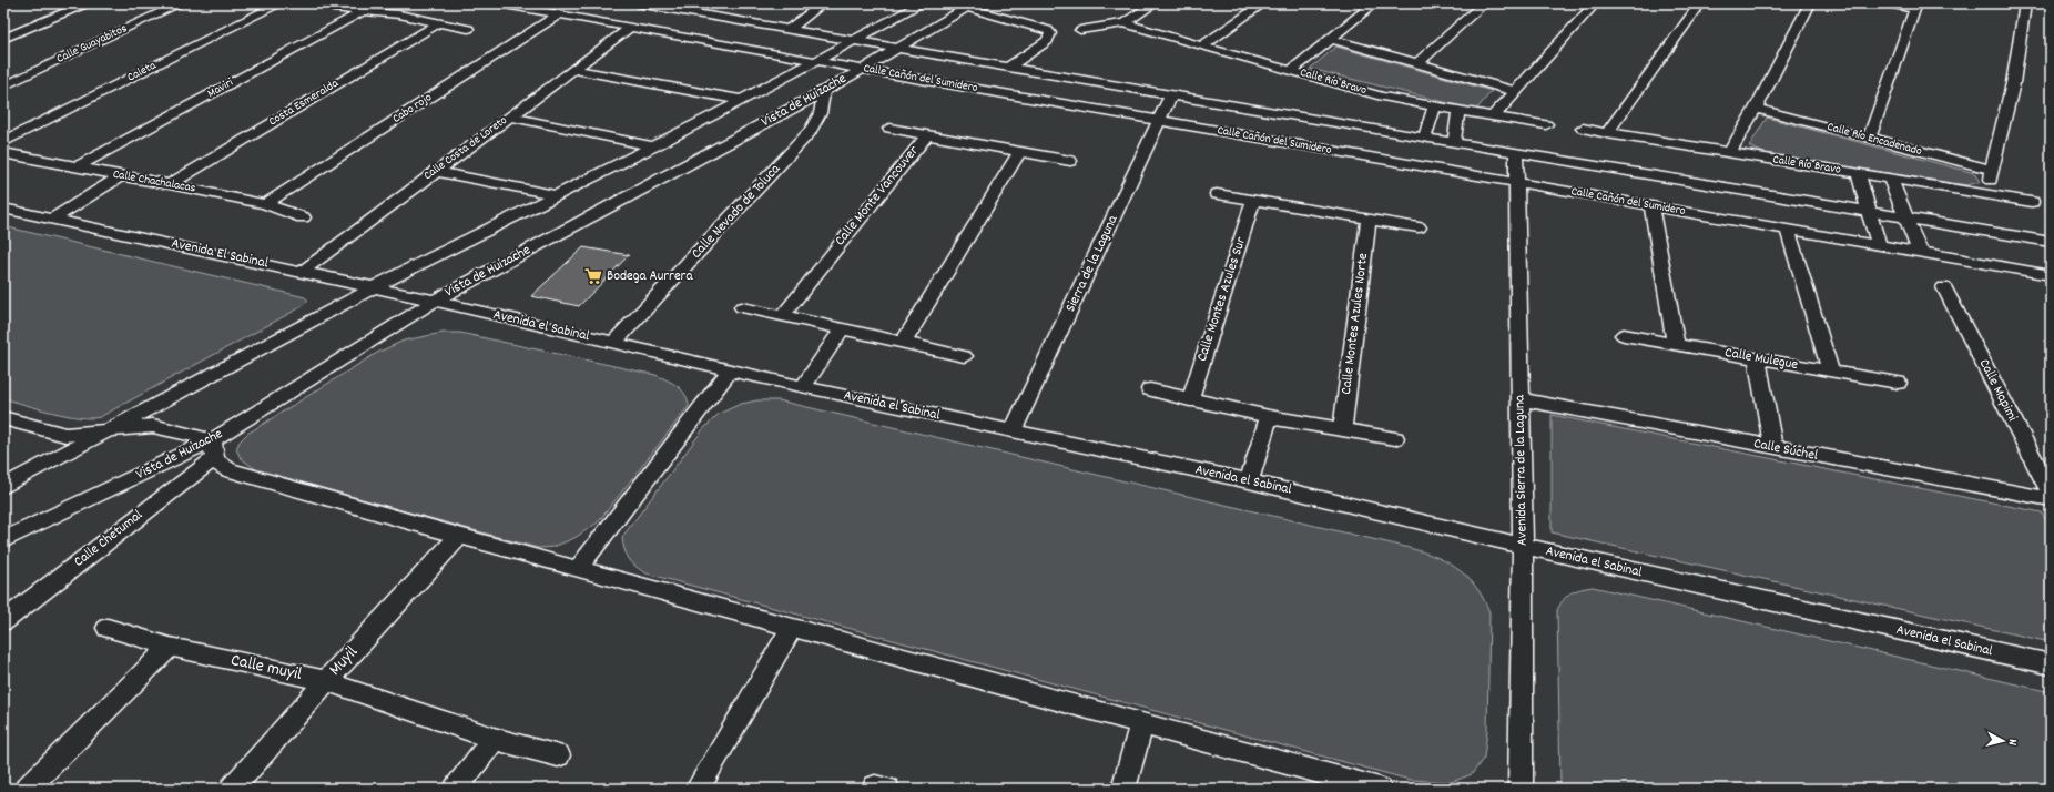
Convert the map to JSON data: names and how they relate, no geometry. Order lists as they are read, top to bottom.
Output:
{
  "streets": {
    "street": [
      "Calle Guayabitos",
      "Caleta",
      "Calle Cañón del Sumidero",
      "Calle Río Bravo",
      "Maviri",
      "Vista de Huizache",
      "Costa Esmeralda",
      "Cabo rojo",
      "Calle Río Encadenado",
      "Calle Costa de Loreto",
      "Calle Chachalacas",
      "Calle Monte Vancouver",
      "Calle Nevado de Toluca",
      "Avenida El Sabinal",
      "Sierra de la Laguna",
      "Calle Montes Azules Sur",
      "Calle Montes Azules Norte",
      "Avenida el Sabinal",
      "Calle Mulegue",
      "Calle Mapimi",
      "Calle Súchel",
      "Avenida Sierra de la Laguna",
      "Calle Chetumal",
      "Muyil",
      "Calle muyil"
    ]
  },
  "crossings": [
    ["Calle Cañón del Sumidero", "Vista de Huizache"],
    ["Calle Cañón del Sumidero", "Cabo rojo"],
    ["Calle Cañón del Sumidero", "Calle Costa de Loreto"],
    ["Calle Cañón del Sumidero", "Sierra de la Laguna"],
    ["Calle Cañón del Sumidero", "Avenida Sierra de la Laguna"],
    ["Maviri", "Calle Chachalacas"],
    ["Vista de Huizache", "Calle Nevado de Toluca"],
    ["Vista de Huizache", "Avenida El Sabinal"],
    ["Vista de Huizache", "Avenida el Sabinal"],
    ["Vista de Huizache", "Calle Chetumal"],
    ["Costa Esmeralda", "Calle Chachalacas"],
    ["Cabo rojo", "Calle Chachalacas"],
    ["Calle Costa de Loreto", "Avenida El Sabinal"],
    ["Calle Nevado de Toluca", "Avenida el Sabinal"],
    ["Avenida El Sabinal", "Avenida el Sabinal"],
    ["Sierra de la Laguna", "Avenida el Sabinal"],
    ["Avenida el Sabinal", "Avenida Sierra de la Laguna"],
    ["Calle Súchel", "Avenida Sierra de la Laguna"],
    ["Muyil", "Calle muyil"]
  ],
  "places": {
    "supermarket": ["Bodega Aurrera"]
  },
  "north": "right"
}
